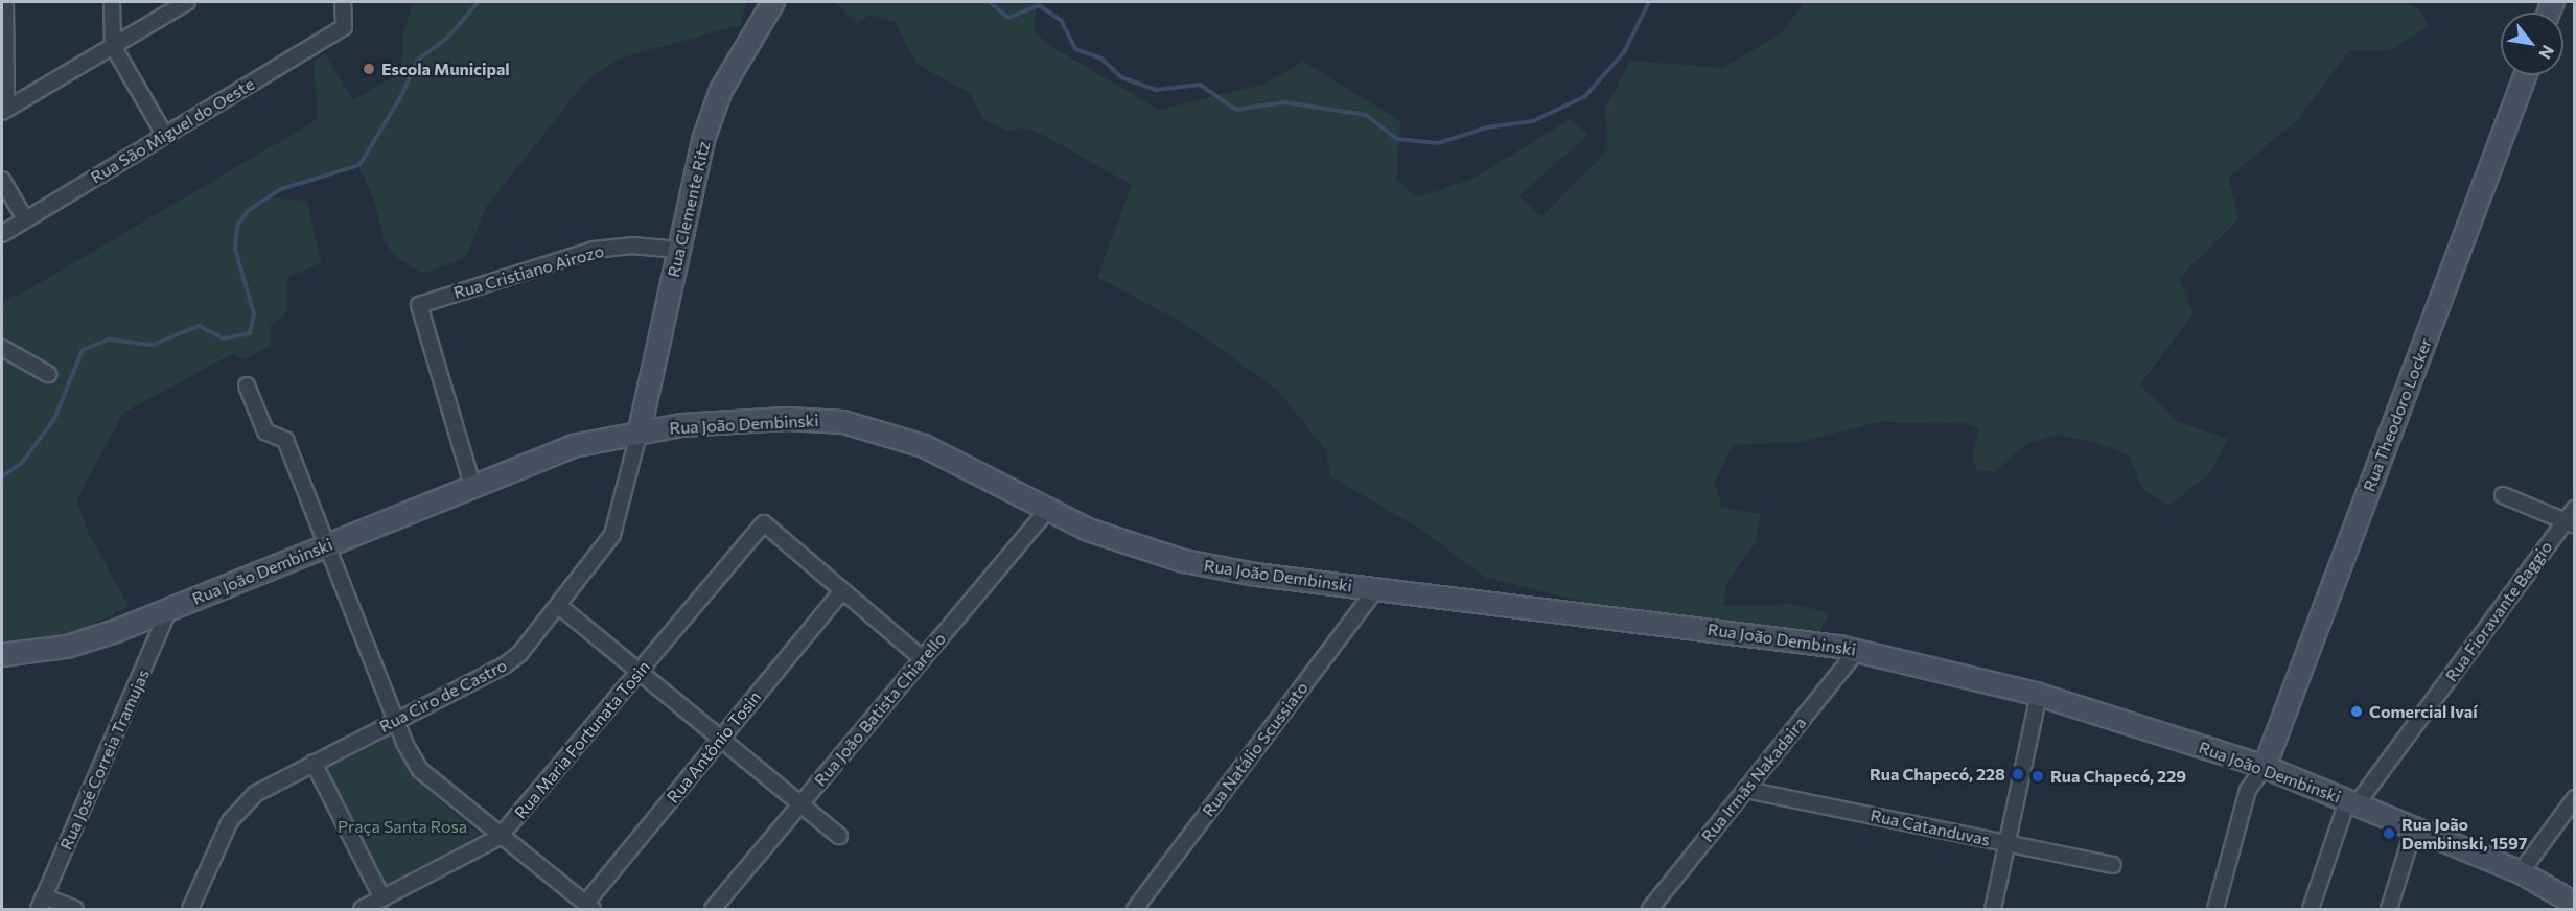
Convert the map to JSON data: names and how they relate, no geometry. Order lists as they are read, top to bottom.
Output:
{
  "streets": {
    "main road": ["Rua Clemente Ritz", "Rua Theodoro Locker", "Rua João Dembinski"],
    "street": [
      "Rua São Miguel do Oeste",
      "Rua Cristiano Airozo",
      "Rua Fioravante Baggio",
      "Rua Ciro de Castro",
      "Rua João Batista Chiarello",
      "Rua Maria Fortunata Tosin",
      "Rua Antônio Tosin",
      "Rua Natálio Scussiato",
      "Rua José Correia Tramujas",
      "Rua Irmãs Nakadaira",
      "Rua Catanduvas"
    ]
  },
  "crossings": [
    ["Rua Clemente Ritz", "Rua Cristiano Airozo"],
    ["Rua Clemente Ritz", "Rua João Dembinski"],
    ["Rua Clemente Ritz", "Rua Ciro de Castro"],
    ["Rua Cristiano Airozo", "Rua João Dembinski"],
    ["Rua Theodoro Locker", "Rua João Dembinski"],
    ["Rua João Dembinski", "Rua Fioravante Baggio"],
    ["Rua João Dembinski", "Rua Ciro de Castro"],
    ["Rua João Dembinski", "Rua João Batista Chiarello"],
    ["Rua João Dembinski", "Rua Natálio Scussiato"],
    ["Rua João Dembinski", "Rua José Correia Tramujas"],
    ["Rua João Dembinski", "Rua Irmãs Nakadaira"],
    ["Rua Maria Fortunata Tosin", "Rua Antônio Tosin"],
    ["Rua Irmãs Nakadaira", "Rua Catanduvas"]
  ],
  "parks": ["Praça Santa Rosa"],
  "places": [
    "Escola Municipal",
    "Comercial Ivaí",
    "Rua Chapecó, 228",
    "Rua Chapecó, 229",
    "Rua João Dembinski, 1597"
  ],
  "north": "bottom right"
}
